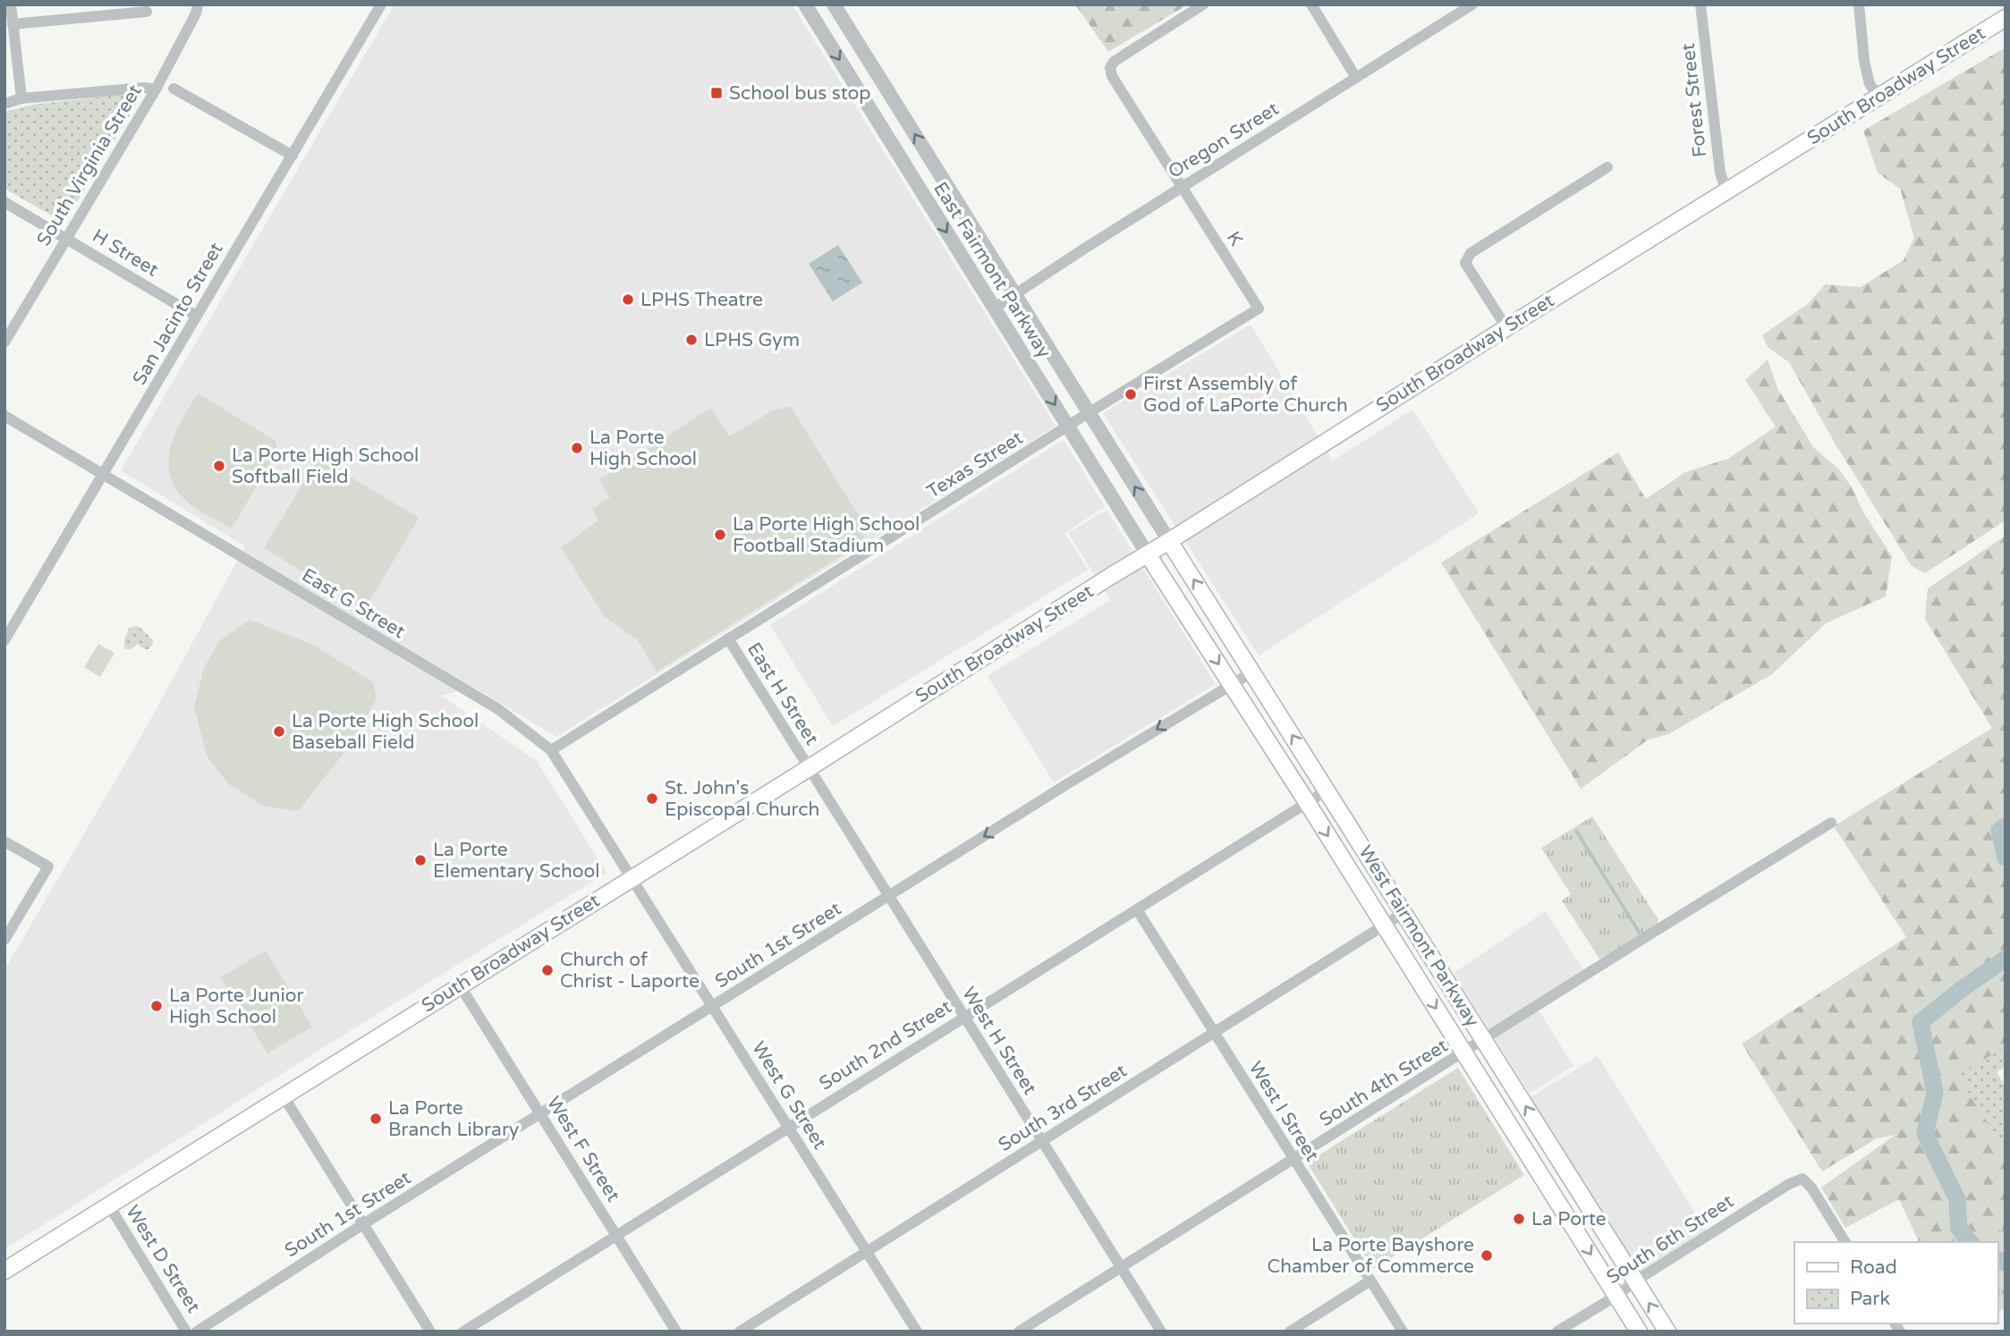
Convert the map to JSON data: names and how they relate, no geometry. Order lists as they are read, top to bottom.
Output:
{
  "streets": {
    "main road": ["South Broadway Street", "West Fairmont Parkway"],
    "street": [
      "Forest Street",
      "Oregon Street",
      "South Virginia Street",
      "K",
      "H Street",
      "East Fairmont Parkway",
      "San Jacinto Street",
      "Texas Street",
      "East G Street",
      "East H Street",
      "South 1st Street",
      "West H Street",
      "South 2nd Street",
      "South 4th Street",
      "West G Street",
      "South 3rd Street",
      "West I Street",
      "West F Street",
      "South 6th Street",
      "West D Street"
    ]
  },
  "crossings": [
    ["South Broadway Street", "Forest Street"],
    ["South Broadway Street", "East Fairmont Parkway"],
    ["South Broadway Street", "East G Street"],
    ["South Broadway Street", "East H Street"],
    ["South Broadway Street", "West Fairmont Parkway"],
    ["South Broadway Street", "West H Street"],
    ["South Broadway Street", "West G Street"],
    ["South Broadway Street", "West F Street"],
    ["South Broadway Street", "West D Street"],
    ["Oregon Street", "K"],
    ["Oregon Street", "East Fairmont Parkway"],
    ["South Virginia Street", "H Street"],
    ["K", "Texas Street"],
    ["H Street", "San Jacinto Street"],
    ["East Fairmont Parkway", "Texas Street"],
    ["East Fairmont Parkway", "West Fairmont Parkway"],
    ["San Jacinto Street", "East G Street"],
    ["Texas Street", "East G Street"],
    ["Texas Street", "East H Street"],
    ["East G Street", "West G Street"],
    ["East H Street", "West H Street"],
    ["West Fairmont Parkway", "South 1st Street"],
    ["West Fairmont Parkway", "South 2nd Street"],
    ["West Fairmont Parkway", "South 4th Street"],
    ["West Fairmont Parkway", "South 3rd Street"],
    ["West Fairmont Parkway", "South 6th Street"],
    ["South 1st Street", "West H Street"],
    ["South 1st Street", "West G Street"],
    ["South 1st Street", "West F Street"],
    ["West H Street", "South 2nd Street"],
    ["West H Street", "South 4th Street"],
    ["West H Street", "South 3rd Street"],
    ["South 2nd Street", "West G Street"],
    ["South 2nd Street", "West I Street"],
    ["South 2nd Street", "West F Street"],
    ["South 4th Street", "West I Street"],
    ["West G Street", "South 3rd Street"],
    ["South 3rd Street", "West I Street"]
  ],
  "places": {
    "transit": ["School bus stop"],
    "other": [
      "LPHS Theatre",
      "LPHS Gym",
      "First Assembly of God of LaPorte Church",
      "La Porte High School",
      "La Porte High School Softball Field",
      "La Porte High School Football Stadium",
      "La Porte High School Baseball Field",
      "St. John's Episcopal Church",
      "La Porte Elementary School",
      "Church of Christ - Laporte",
      "La Porte Junior High School",
      "La Porte Branch Library",
      "La Porte",
      "La Porte Bayshore Chamber of Commerce"
    ]
  },
  "legend": ["Road", "Park"]
}
